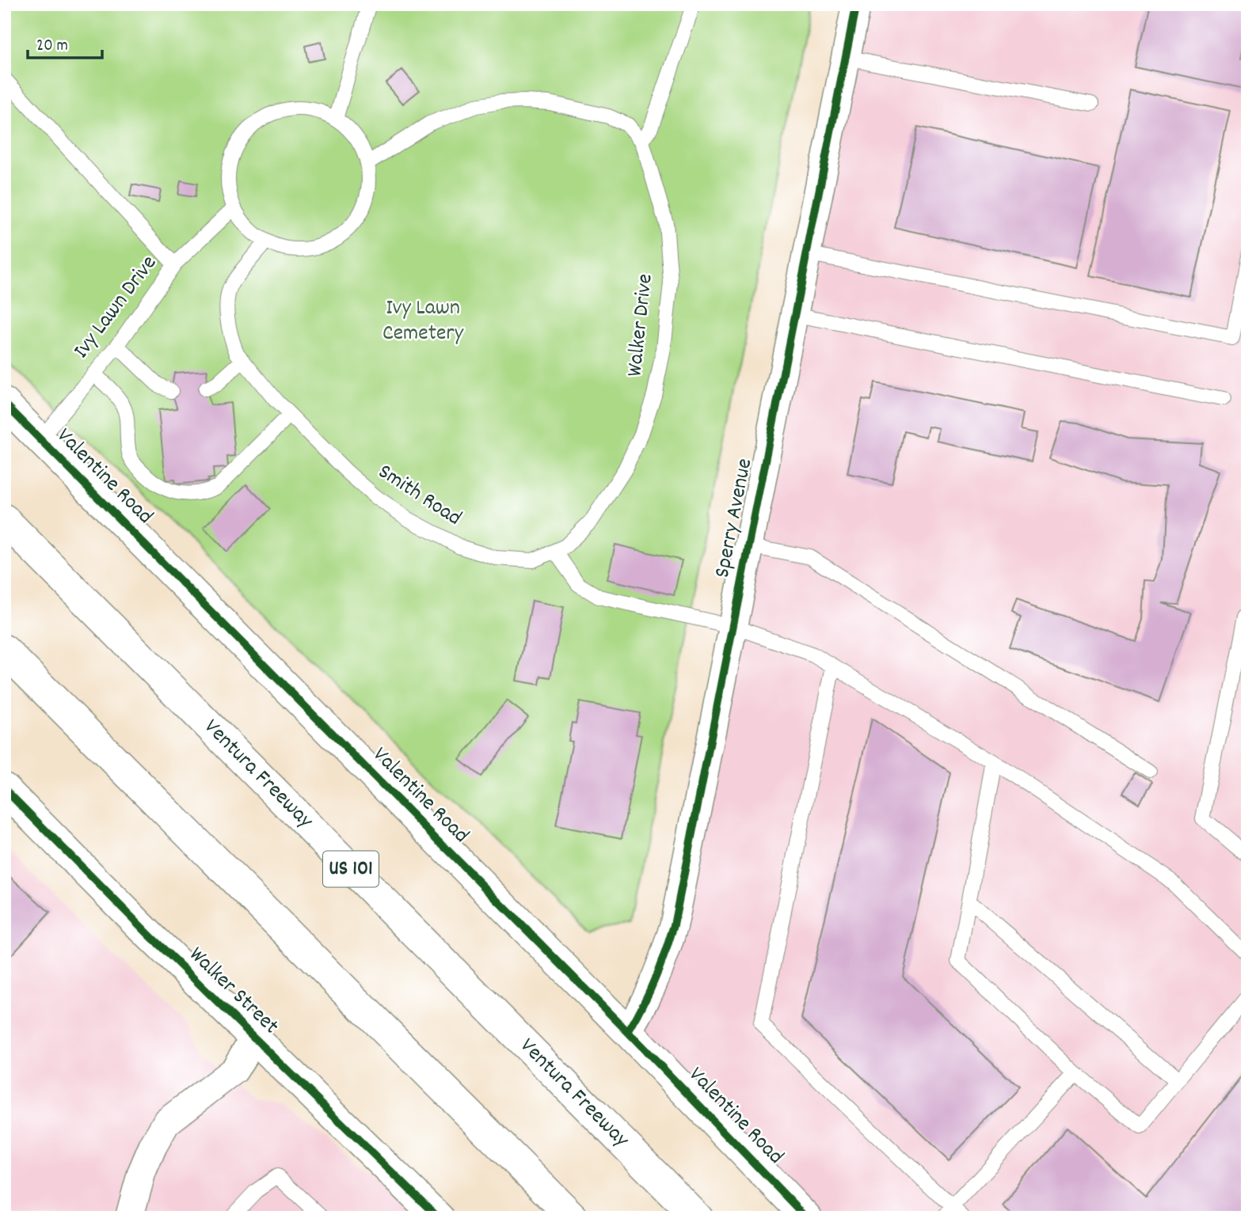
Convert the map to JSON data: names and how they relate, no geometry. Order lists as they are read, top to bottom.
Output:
{
  "streets": {
    "main road": [
      "Valentine Road",
      "Ventura Freeway",
      "US 101",
      "Walker Street"
    ],
    "street": ["Sperry Avenue"],
    "lane": ["Ivy Lawn Drive", "Walker Drive", "Smith Road"]
  },
  "crossings": [
    ["Ivy Lawn Drive", "Valentine Road"],
    ["Ivy Lawn Drive", "Smith Road"],
    ["Walker Drive", "Smith Road"],
    ["Valentine Road", "Sperry Avenue"]
  ],
  "parks": ["Ivy Lawn Cemetery"],
  "scale_bar": "20 m"
}
